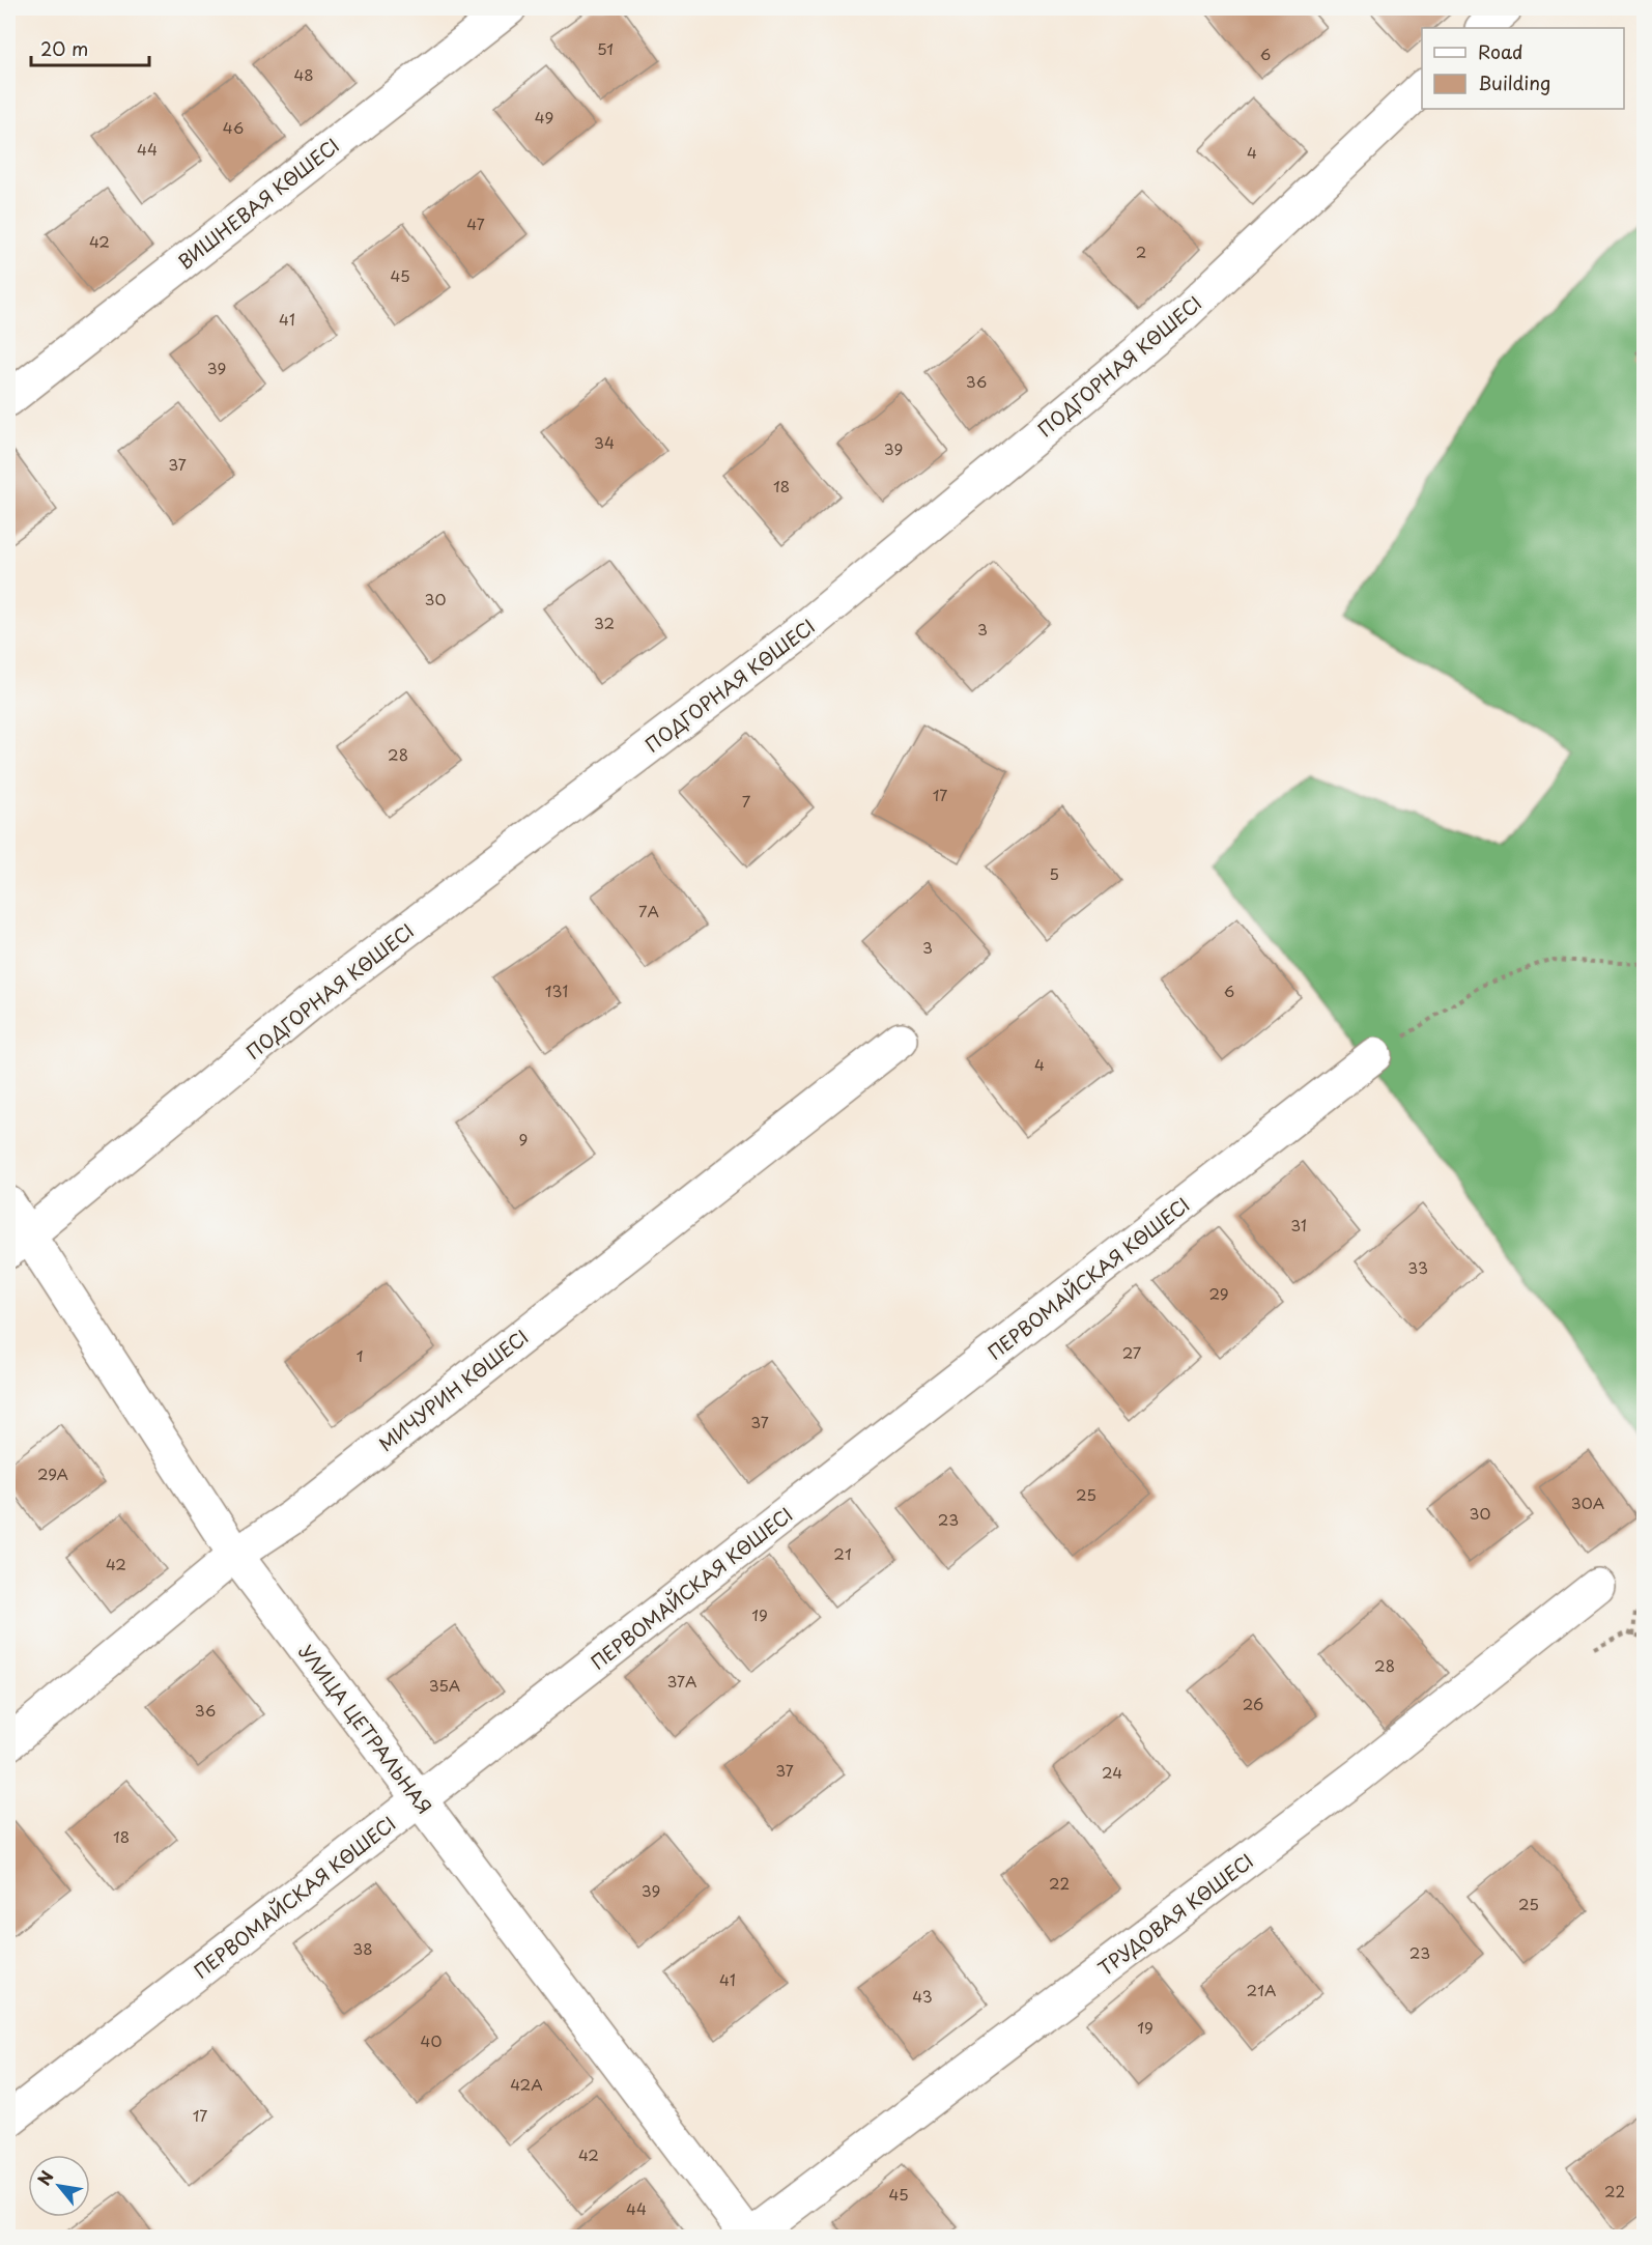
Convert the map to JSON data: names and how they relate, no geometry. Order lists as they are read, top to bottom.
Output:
{
  "streets": {
    "street": [
      "ВИШНЕВАЯ КӨШЕСІ",
      "ПОДГОРНАЯ КӨШЕСІ",
      "ПЕРВОМАЙСКАЯ КӨШЕСІ",
      "МИЧУРИН КӨШЕСІ",
      "УЛИЦА ЦЕТРАЛЬНАЯ",
      "ТРУДОВАЯ КӨШЕСІ"
    ]
  },
  "crossings": [
    ["ПОДГОРНАЯ КӨШЕСІ", "УЛИЦА ЦЕТРАЛЬНАЯ"],
    ["ПЕРВОМАЙСКАЯ КӨШЕСІ", "УЛИЦА ЦЕТРАЛЬНАЯ"],
    ["МИЧУРИН КӨШЕСІ", "УЛИЦА ЦЕТРАЛЬНАЯ"],
    ["УЛИЦА ЦЕТРАЛЬНАЯ", "ТРУДОВАЯ КӨШЕСІ"]
  ],
  "house_numbers": [
    "51",
    "6",
    "48",
    "49",
    "46",
    "44",
    "4",
    "47",
    "42",
    "2",
    "45",
    "41",
    "39",
    "36",
    "34",
    "39",
    "37",
    "18",
    "30",
    "32",
    "3",
    "28",
    "17",
    "7",
    "5",
    "7А",
    "3",
    "131",
    "6",
    "4",
    "9",
    "31",
    "33",
    "29",
    "27",
    "1",
    "37",
    "29А",
    "25",
    "30А",
    "30",
    "23",
    "21",
    "42",
    "19",
    "28",
    "37А",
    "35А",
    "26",
    "36",
    "37",
    "24",
    "18",
    "22",
    "39",
    "25",
    "38",
    "23",
    "41",
    "21А",
    "43",
    "19",
    "40",
    "42А",
    "17",
    "42",
    "22",
    "45",
    "44"
  ],
  "legend": ["Road", "Building"],
  "scale_bar": "20 m",
  "north": "top left"
}
